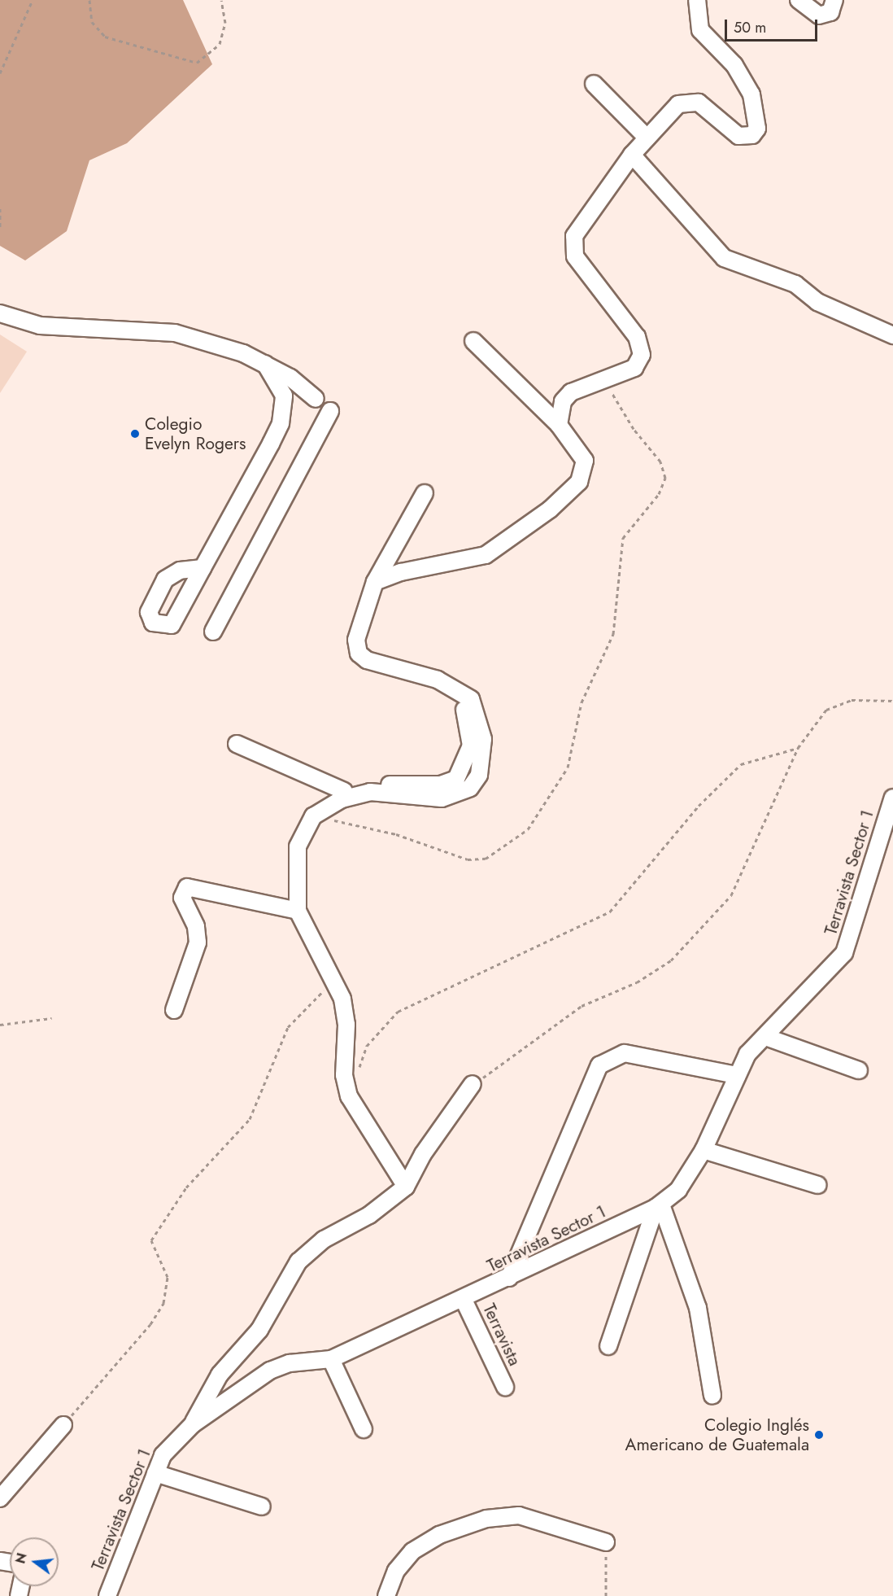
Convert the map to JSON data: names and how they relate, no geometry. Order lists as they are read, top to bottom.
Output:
{
  "streets": {
    "street": ["Terravista Sector 1", "Terravista"]
  },
  "crossings": [
    ["Terravista Sector 1", "Terravista"]
  ],
  "places": ["Colegio Evelyn Rogers", "Colegio Inglés Americano de Guatemala"],
  "scale_bar": "50 m",
  "north": "left"
}
